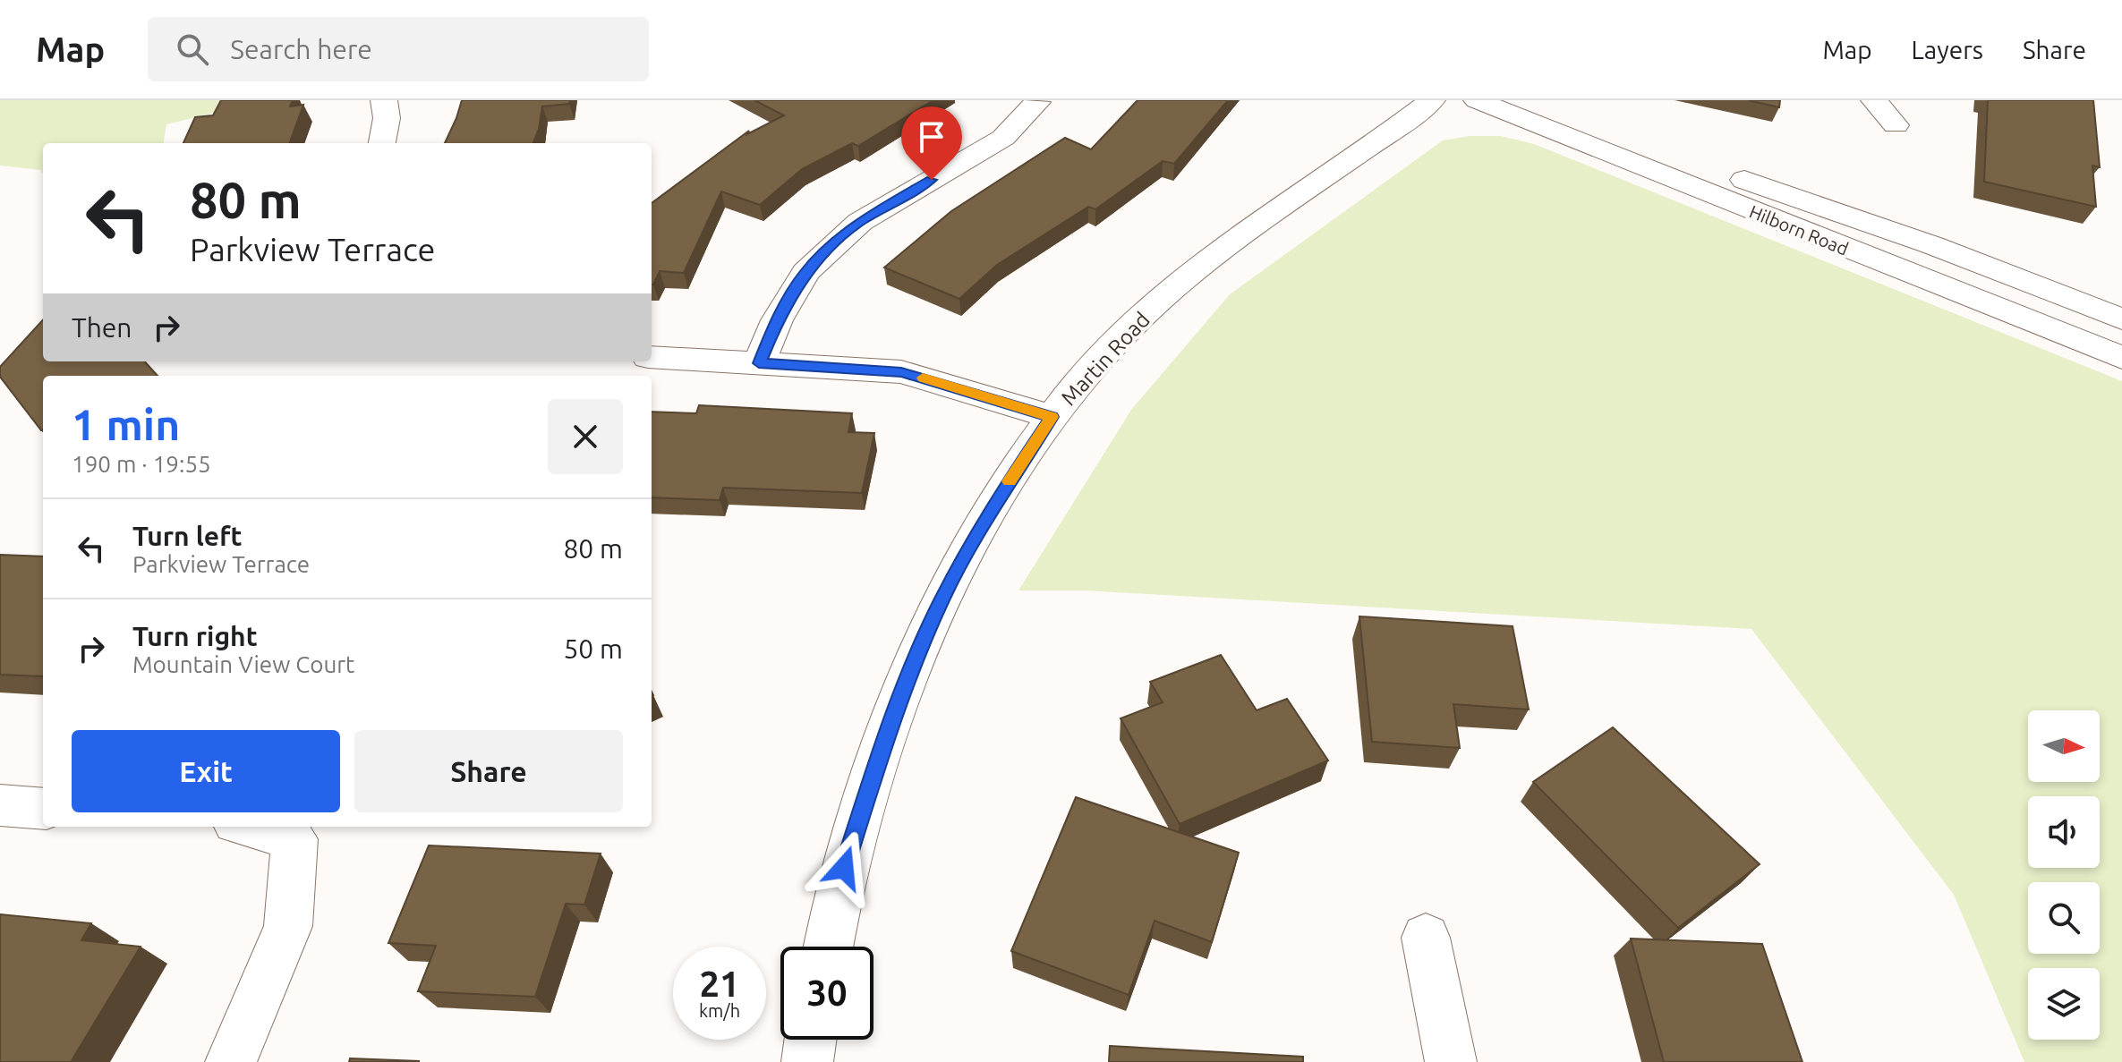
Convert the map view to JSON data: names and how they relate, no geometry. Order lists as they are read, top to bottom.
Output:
{
  "streets": {
    "street": ["Hilborn Road", "Martin Road"]
  },
  "north": "right",
  "page": {
    "header": "Map",
    "search": "Search here",
    "nav": ["Map", "Layers", "Share"],
    "turn": ["80 m", "Parkview Terrace"],
    "then": "Then",
    "heading": ["1 min", "190 m · 19:55"],
    "list": [
      {
        "name": "Turn left",
        "note": "Parkview Terrace",
        "value": "80 m"
      },
      {
        "name": "Turn right",
        "note": "Mountain View Court",
        "value": "50 m"
      }
    ],
    "buttons": ["Exit", "Share"],
    "speed": "21 km/h",
    "limit": "30"
  }
}
